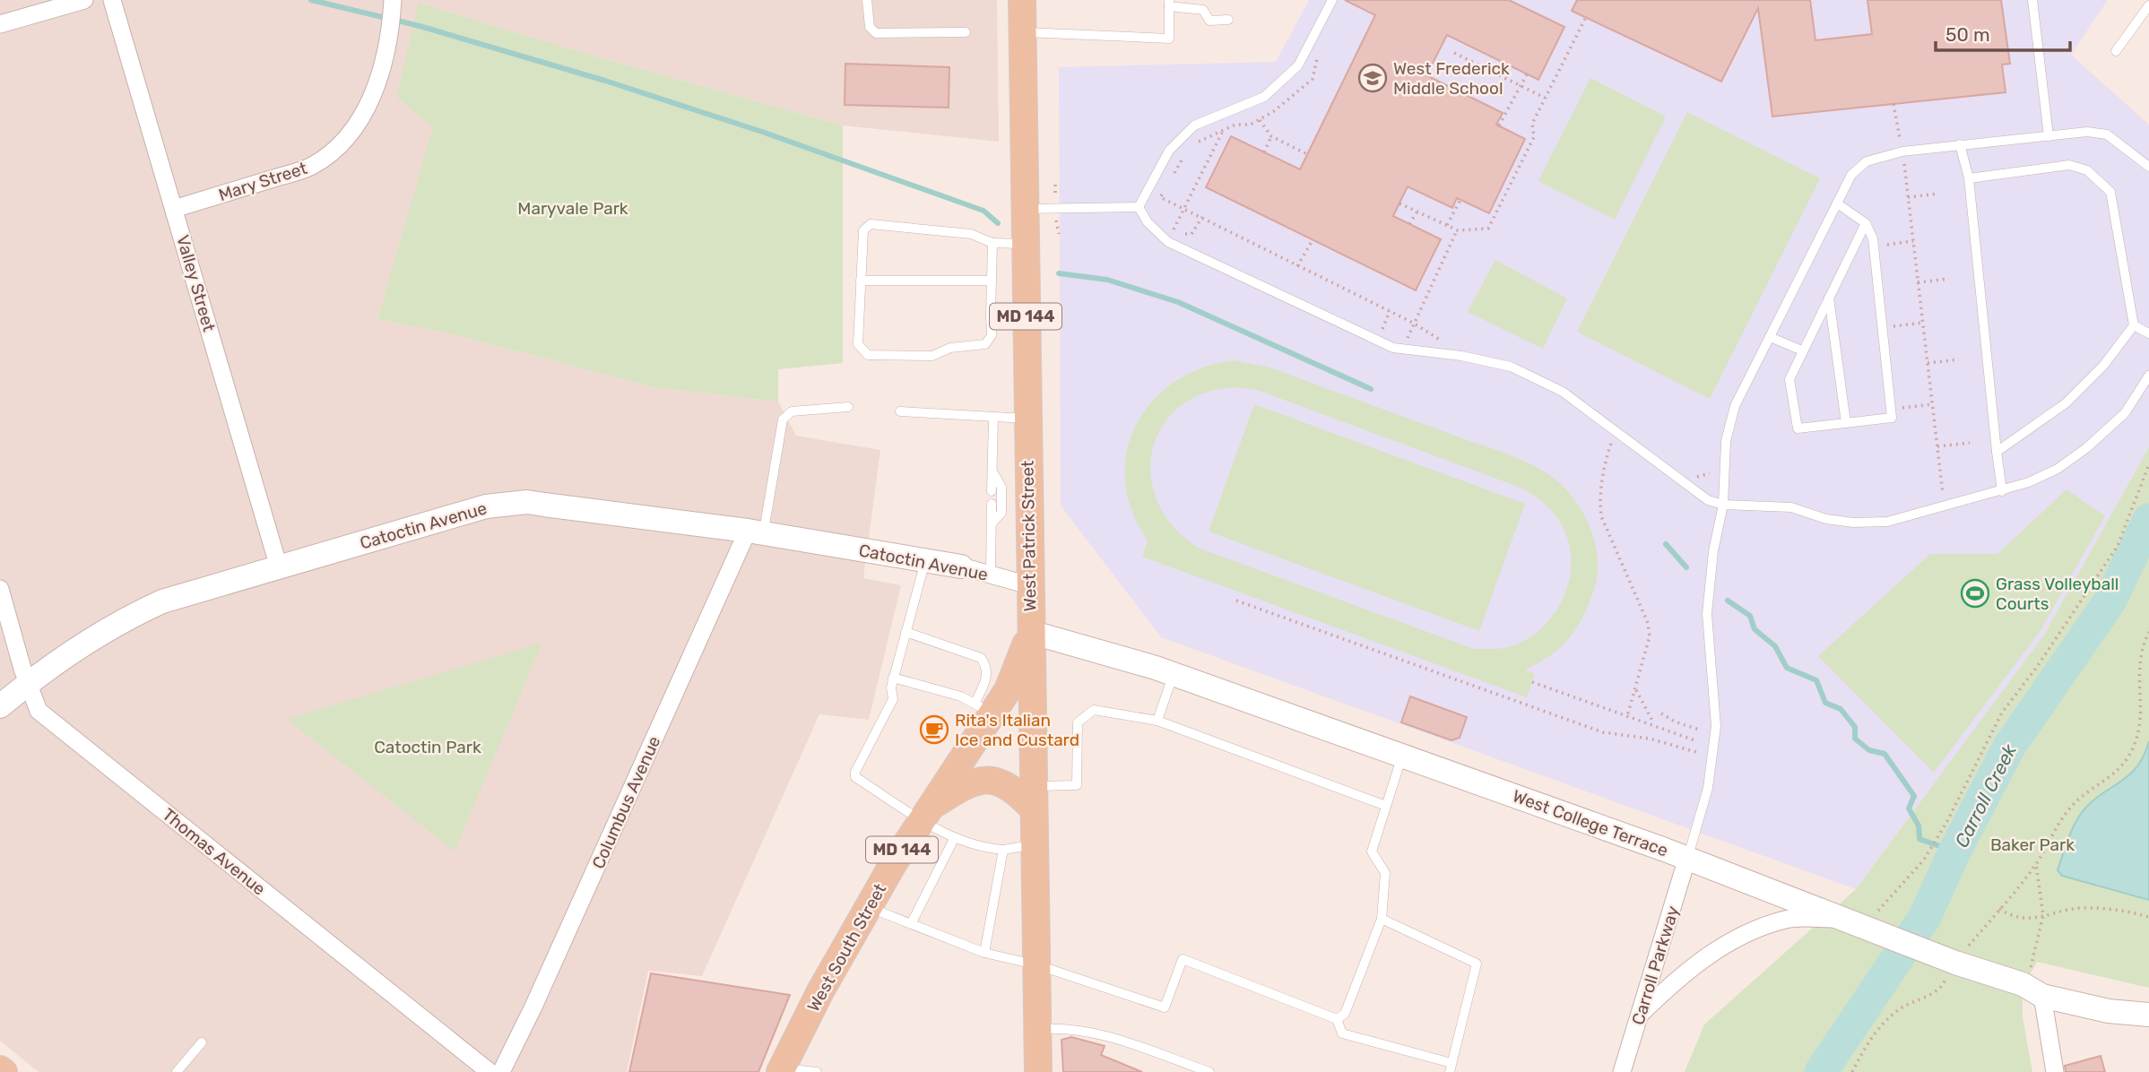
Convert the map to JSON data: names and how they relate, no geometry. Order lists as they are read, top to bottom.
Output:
{
  "streets": {
    "main road": ["MD 144", "West Patrick Street", "West South Street"],
    "street": [
      "Mary Street",
      "Valley Street",
      "Catoctin Avenue",
      "Columbus Avenue",
      "West College Terrace",
      "Thomas Avenue",
      "Carroll Parkway"
    ]
  },
  "crossings": [
    ["Mary Street", "Valley Street"],
    ["Valley Street", "Catoctin Avenue"],
    ["Catoctin Avenue", "West Patrick Street"],
    ["Catoctin Avenue", "Columbus Avenue"],
    ["Catoctin Avenue", "Thomas Avenue"],
    ["West Patrick Street", "West College Terrace"],
    ["West Patrick Street", "West South Street"],
    ["West College Terrace", "West South Street"],
    ["West College Terrace", "Carroll Parkway"]
  ],
  "water": ["Carroll Creek"],
  "parks": ["Maryvale Park", "Catoctin Park", "Baker Park"],
  "places": {
    "school or university": ["West Frederick Middle School"],
    "sports": ["Grass Volleyball Courts"],
    "cafe": ["Rita's Italian Ice and Custard"]
  },
  "scale_bar": "50 m"
}
